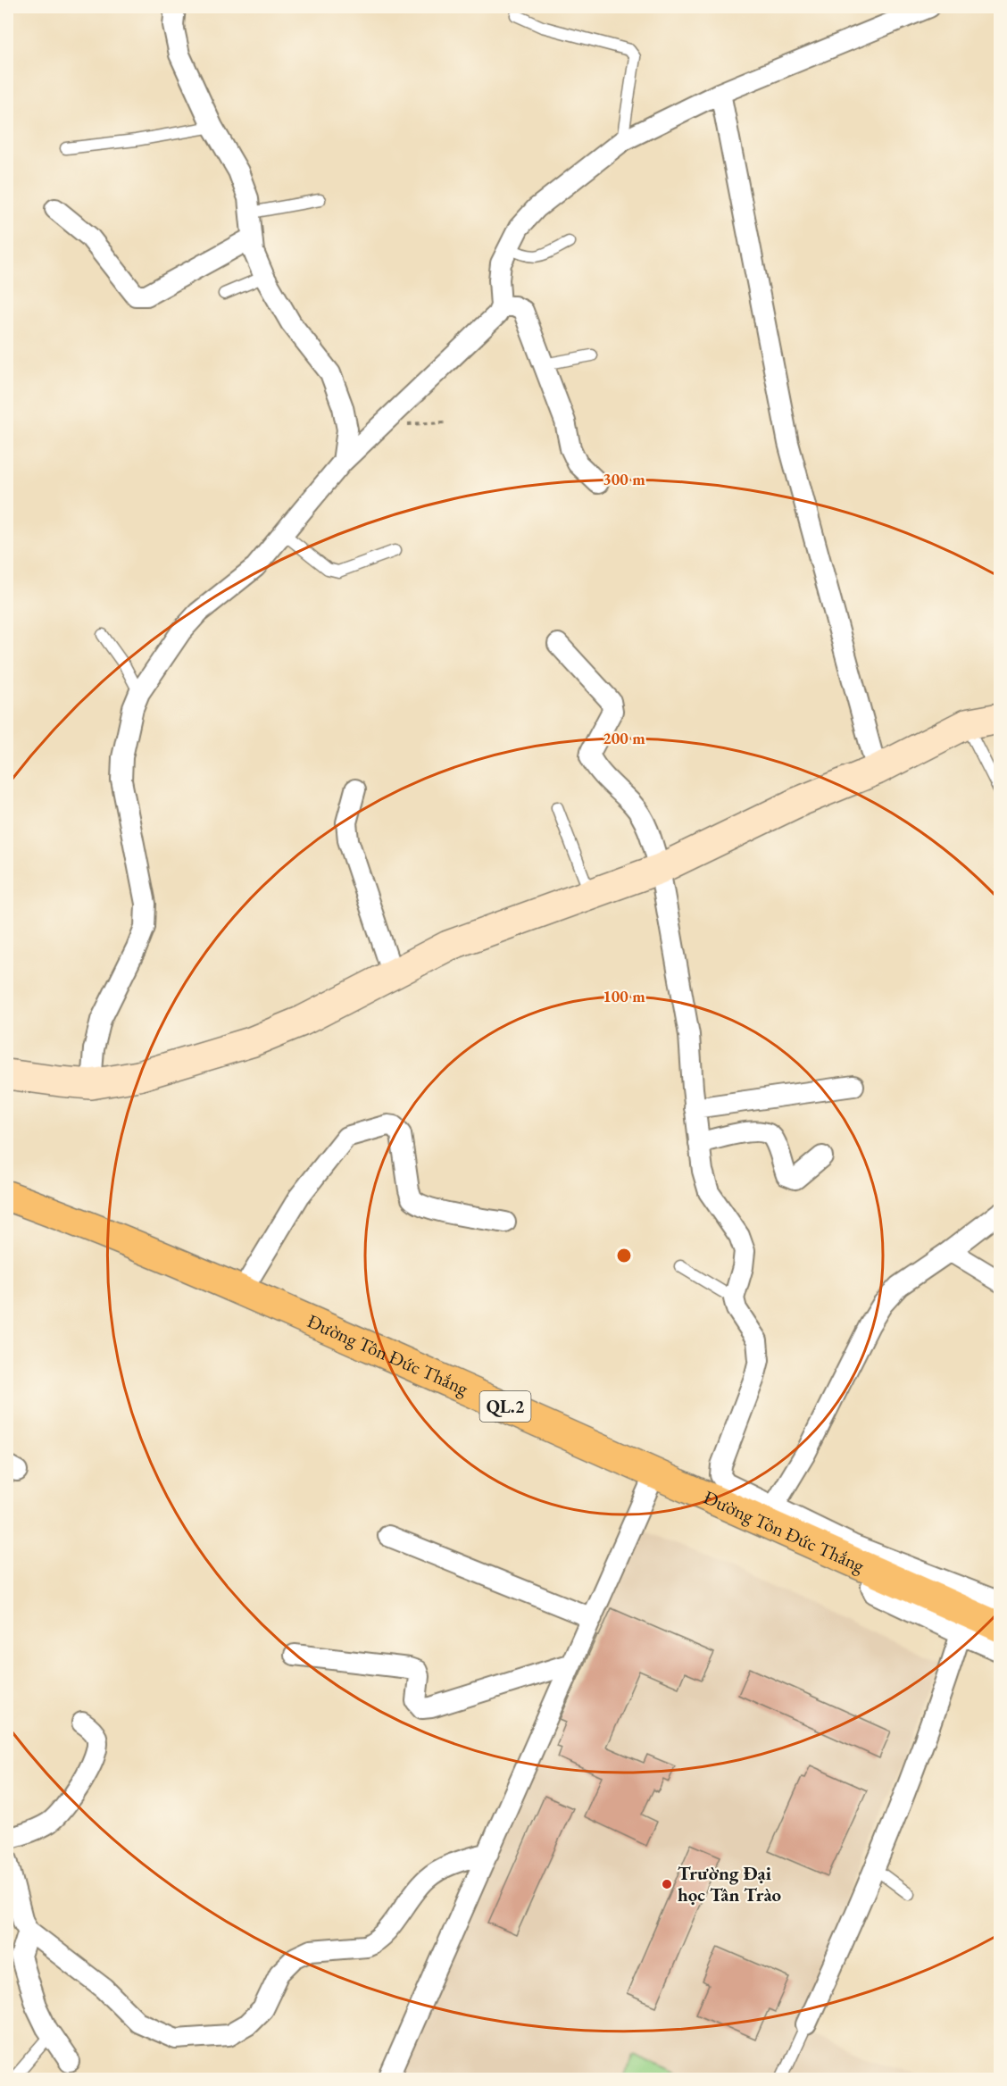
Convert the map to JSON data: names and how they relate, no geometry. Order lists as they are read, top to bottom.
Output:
{
  "streets": {
    "highway": ["Đường Tôn Đức Thắng", "QL.2"]
  },
  "places": ["Trường Đại học Tân Trào"],
  "rings": ["300 m", "200 m", "100 m"]
}
